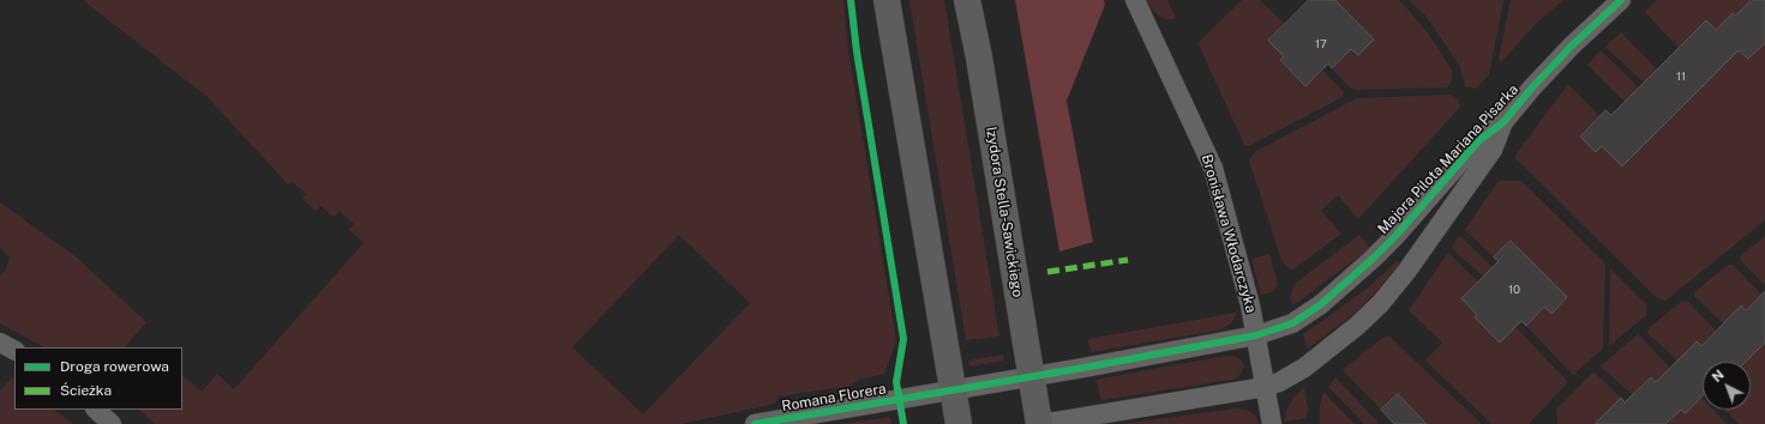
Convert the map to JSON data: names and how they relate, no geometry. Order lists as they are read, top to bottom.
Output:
{
  "streets": {
    "main road": ["Izydora Stella-Sawickiego"],
    "street": ["Majora Pilota Mariana Pisarka", "Bronisława Włodarczyka", "Romana Florera"]
  },
  "crossings": [
    ["Majora Pilota Mariana Pisarka", "Izydora Stella-Sawickiego"],
    ["Majora Pilota Mariana Pisarka", "Bronisława Włodarczyka"],
    ["Majora Pilota Mariana Pisarka", "Romana Florera"],
    ["Izydora Stella-Sawickiego", "Romana Florera"]
  ],
  "house_numbers": ["17", "11", "10"],
  "legend": ["Droga rowerowa", "Ścieżka"],
  "north": "top left"
}
